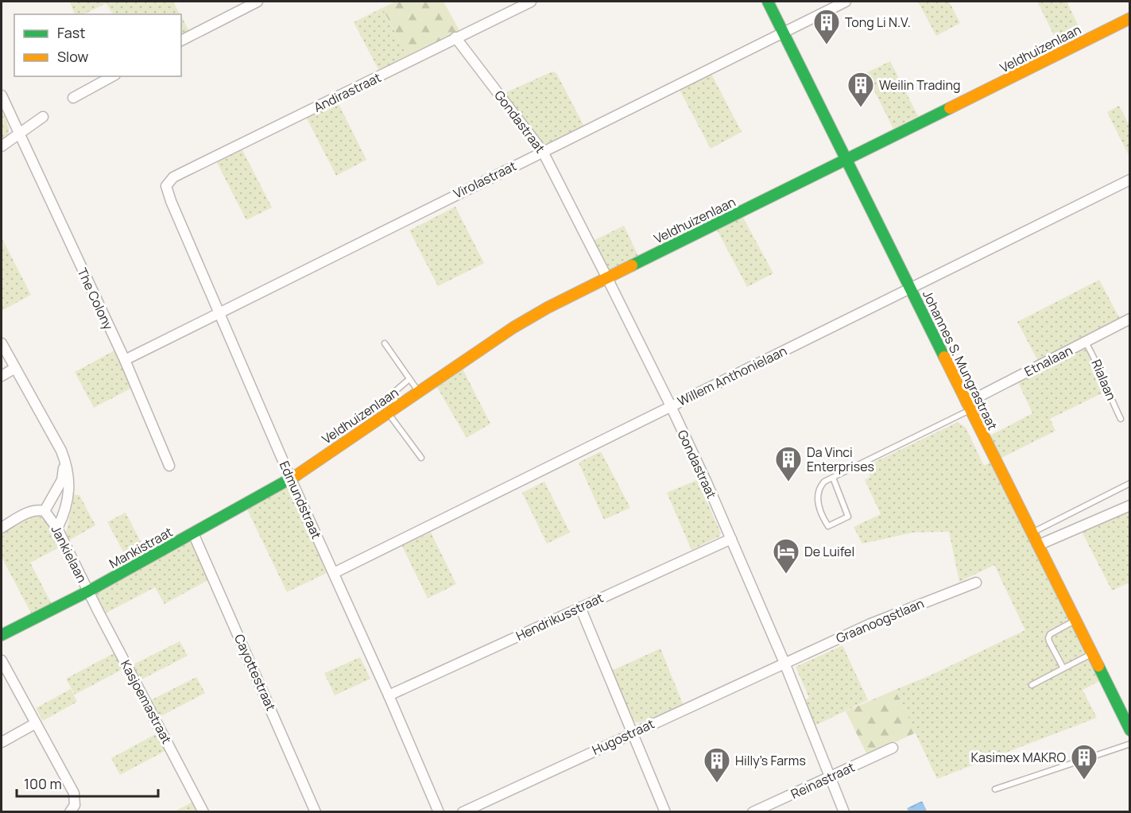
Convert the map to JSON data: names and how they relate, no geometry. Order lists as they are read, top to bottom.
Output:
{
  "streets": {
    "street": [
      "Veldhuizenlaan",
      "Andirastraat",
      "Gondastraat",
      "Virolastraat",
      "The Colony",
      "Johannes S. Mungrastraat",
      "Etnalaan",
      "Willem Anthonielaan",
      "Edmundstraat",
      "Mankistraat",
      "Jankielaan",
      "Hendrikusstraat",
      "Graanoogstlaan",
      "Cayottestraat",
      "Kasjoemastraat",
      "Hugostraat",
      "Reinastraat"
    ],
    "lane": ["Rialaan"]
  },
  "crossings": [
    ["Veldhuizenlaan", "Gondastraat"],
    ["Veldhuizenlaan", "Johannes S. Mungrastraat"],
    ["Veldhuizenlaan", "Edmundstraat"],
    ["Veldhuizenlaan", "Mankistraat"],
    ["Andirastraat", "Gondastraat"],
    ["Andirastraat", "Edmundstraat"],
    ["Gondastraat", "Virolastraat"],
    ["Gondastraat", "Willem Anthonielaan"],
    ["Gondastraat", "Hendrikusstraat"],
    ["Gondastraat", "Graanoogstlaan"],
    ["Gondastraat", "Hugostraat"],
    ["Gondastraat", "Reinastraat"],
    ["Virolastraat", "The Colony"],
    ["Virolastraat", "Johannes S. Mungrastraat"],
    ["Virolastraat", "Edmundstraat"],
    ["Johannes S. Mungrastraat", "Etnalaan"],
    ["Johannes S. Mungrastraat", "Willem Anthonielaan"],
    ["Etnalaan", "Rialaan"],
    ["Willem Anthonielaan", "Edmundstraat"],
    ["Edmundstraat", "Mankistraat"],
    ["Edmundstraat", "Hendrikusstraat"],
    ["Mankistraat", "Jankielaan"],
    ["Mankistraat", "Cayottestraat"],
    ["Mankistraat", "Kasjoemastraat"],
    ["Jankielaan", "Kasjoemastraat"],
    ["Graanoogstlaan", "Hugostraat"]
  ],
  "places": {
    "building": [
      "Tong Li N.V.",
      "Weilin Trading",
      "Da Vinci Enterprises",
      "Kasimex MAKRO",
      "Hilly's Farms"
    ],
    "hotel": ["De Luifel"]
  },
  "legend": ["Fast", "Slow"],
  "scale_bar": "100 m"
}
